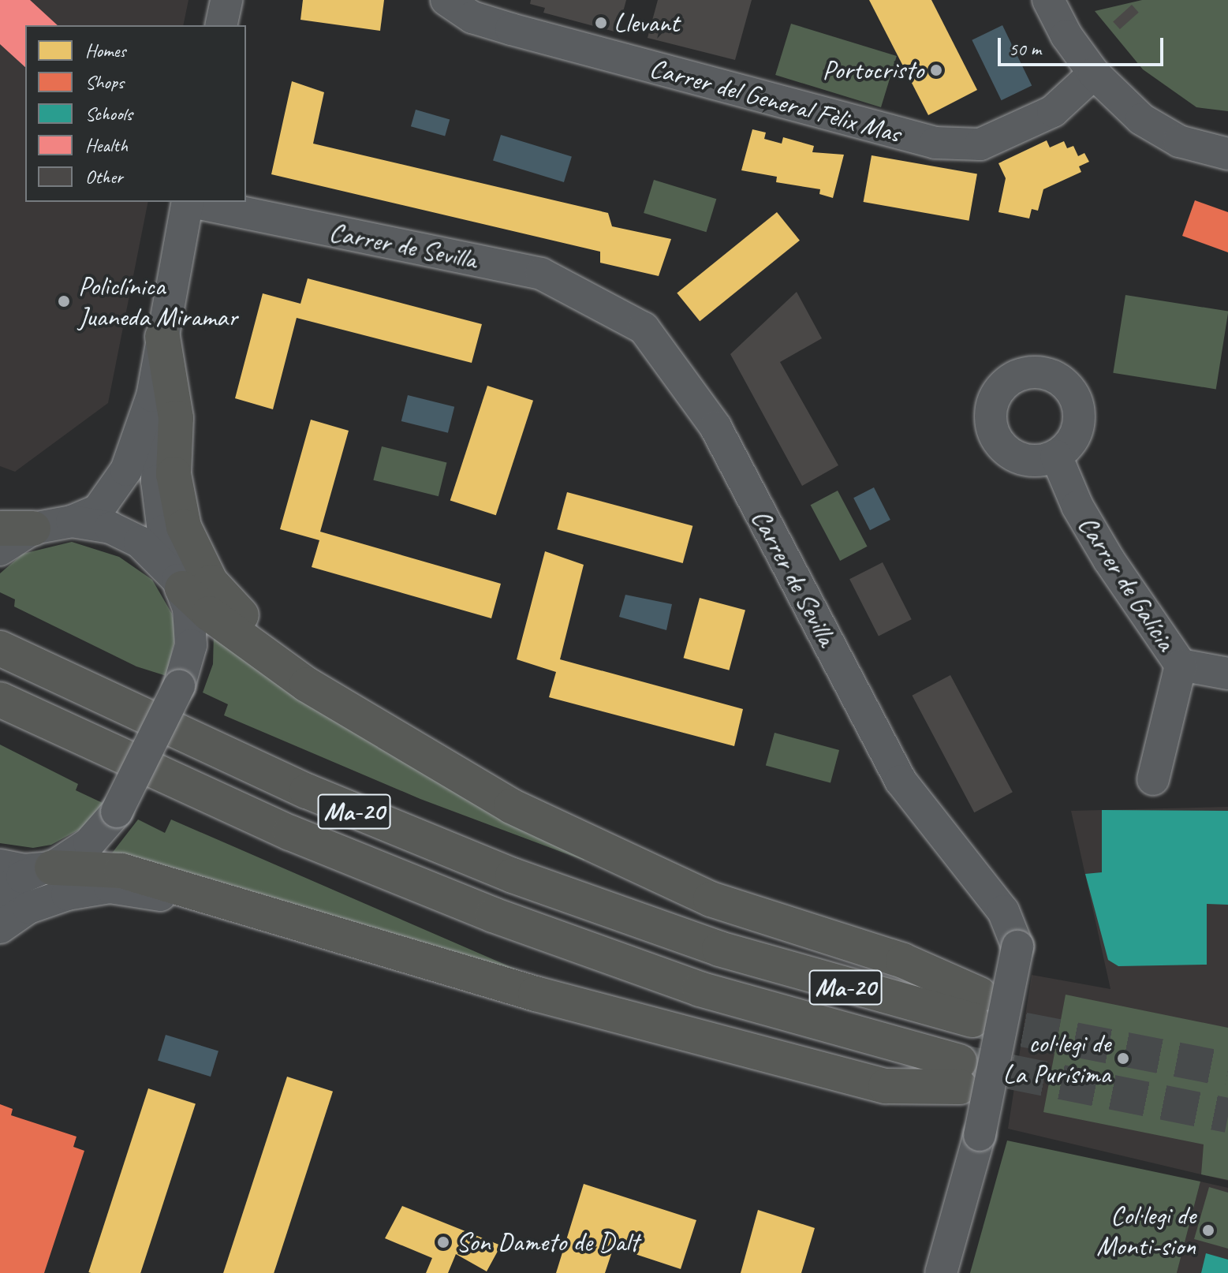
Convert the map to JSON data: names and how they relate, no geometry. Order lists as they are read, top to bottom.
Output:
{
  "streets": {
    "highway": ["Ma-20"],
    "street": ["Carrer del General Fèlix Mas", "Carrer de Sevilla", "Carrer de Galícia"]
  },
  "places": [
    "Llevant",
    "Portocristo",
    "Policlínica Juaneda Miramar",
    "col·legi de La Purísima",
    "Col·legi de Monti-sion",
    "Son Dameto de Dalt"
  ],
  "legend": [
    "Homes",
    "Shops",
    "Schools",
    "Health",
    "Other"
  ],
  "scale_bar": "50 m"
}
